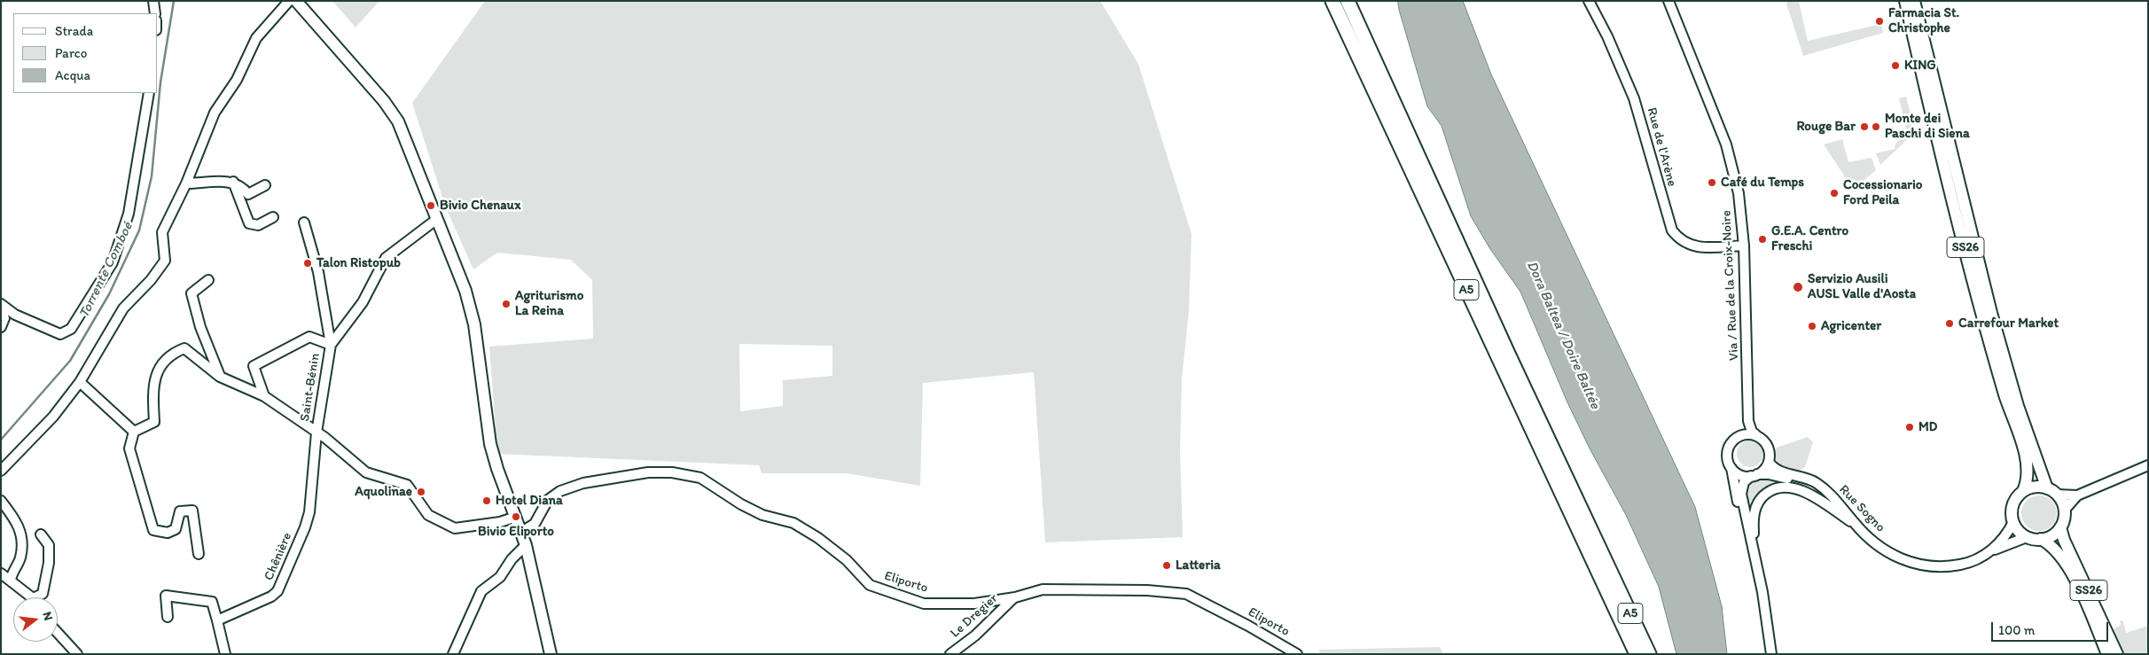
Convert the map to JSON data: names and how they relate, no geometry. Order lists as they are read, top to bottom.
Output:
{
  "streets": {
    "highway": ["A5"],
    "main road": ["SS26"],
    "street": [
      "Rue de l'Arène",
      "Via / Rue de la Croix-Noire",
      "Saint-Bénin",
      "Rue Sogno",
      "Chênière",
      "Eliporto",
      "Le Dregier"
    ]
  },
  "crossings": [
    ["Rue de l'Arène", "Via / Rue de la Croix-Noire"],
    ["SS26", "Rue Sogno"],
    ["Via / Rue de la Croix-Noire", "Rue Sogno"],
    ["Saint-Bénin", "Chênière"],
    ["Eliporto", "Le Dregier"]
  ],
  "water": ["Torrente Comboé", "Dora Baltea / Doire Baltée"],
  "places": [
    "Farmacia St. Christophe",
    "KING",
    "Rouge Bar",
    "Monte dei Paschi di Siena",
    "Café du Temps",
    "Cocessionario Ford Peila",
    "Bivio Chenaux",
    "G.E.A. Centro Freschi",
    "Talon Ristopub",
    "Servizio Ausili AUSL Valle d'Aosta",
    "Agriturismo La Reina",
    "Carrefour Market",
    "Agricenter",
    "MD",
    "Aquolinae",
    "Hotel Diana",
    "Bivio Eliporto",
    "Latteria"
  ],
  "legend": ["Strada", "Parco", "Acqua"],
  "scale_bar": "100 m",
  "north": "right"
}
